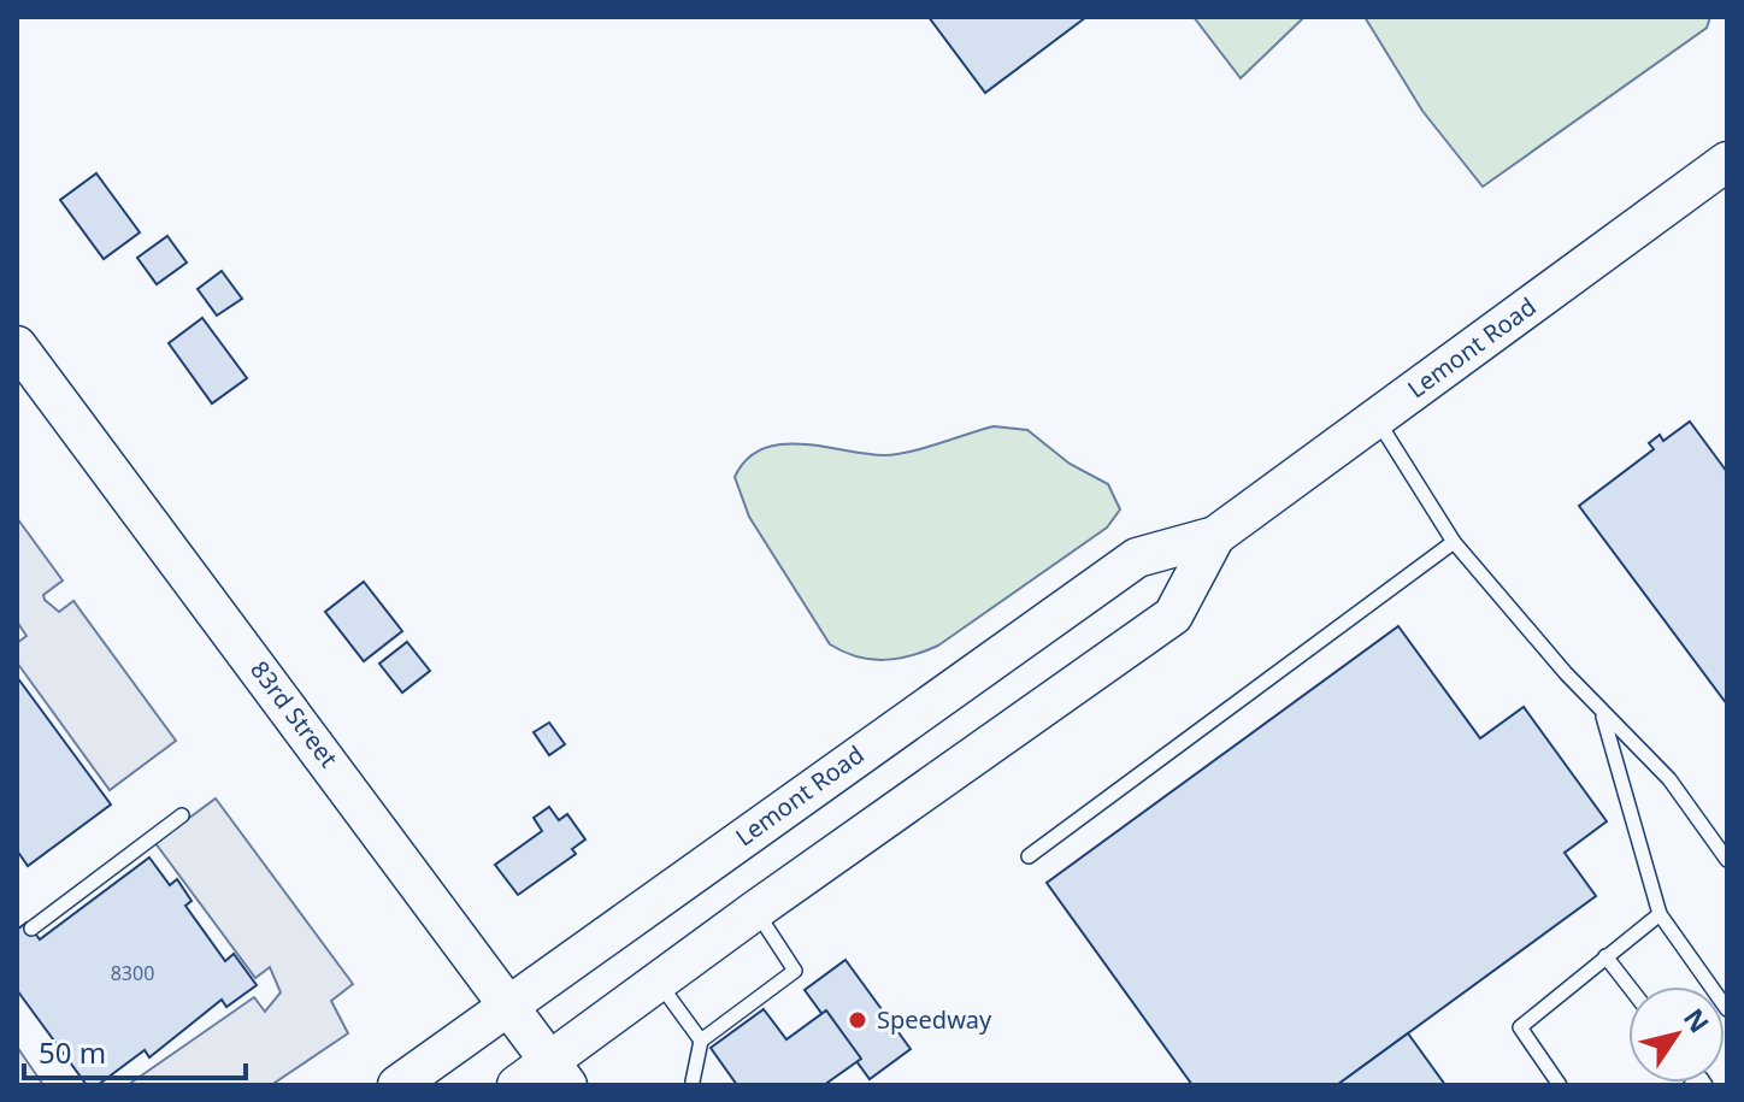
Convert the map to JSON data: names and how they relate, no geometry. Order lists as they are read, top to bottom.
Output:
{
  "streets": {
    "main road": ["Lemont Road", "83rd Street"]
  },
  "crossings": [
    ["Lemont Road", "83rd Street"]
  ],
  "places": ["Speedway"],
  "house_numbers": ["8300"],
  "scale_bar": "50 m",
  "north": "top right"
}
